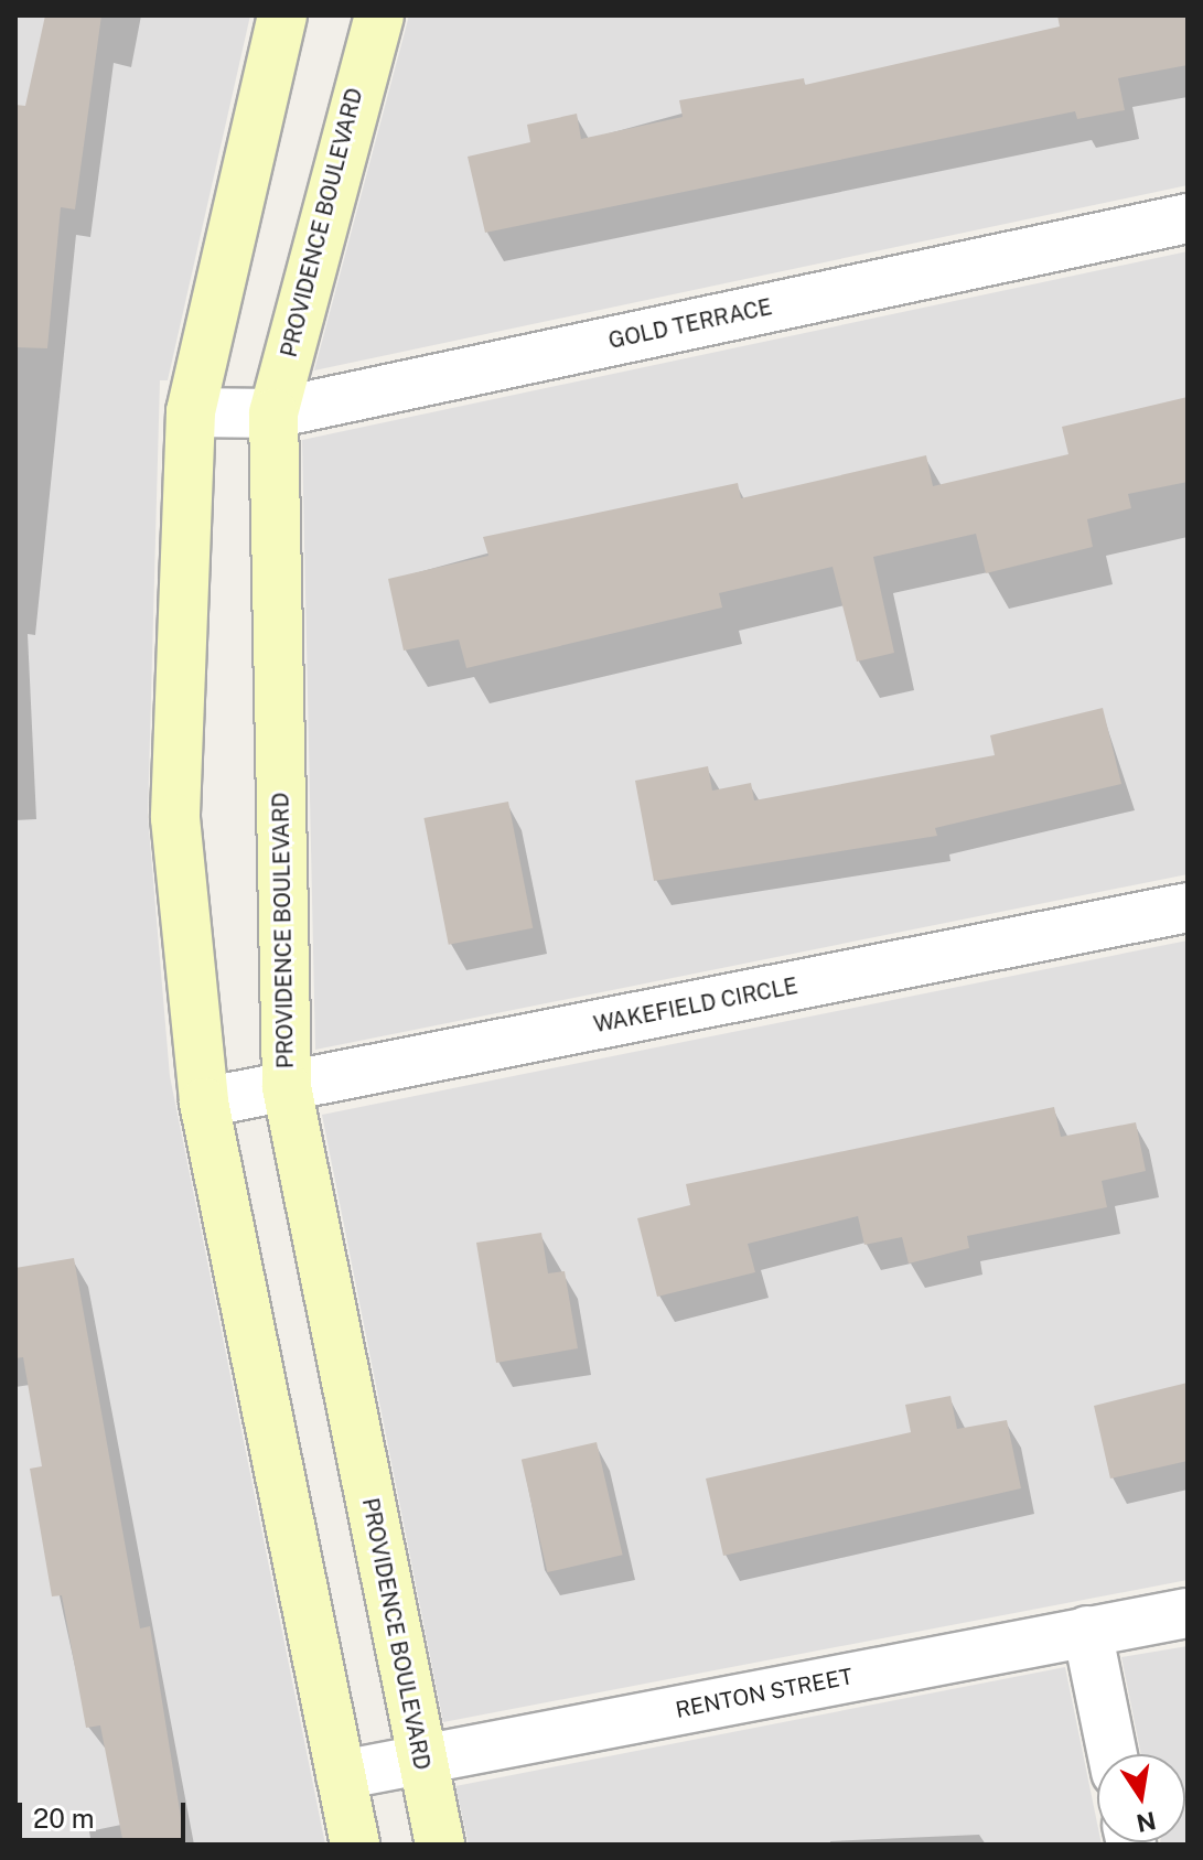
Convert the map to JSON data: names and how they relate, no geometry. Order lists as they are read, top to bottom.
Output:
{
  "streets": {
    "main road": ["PROVIDENCE BOULEVARD"],
    "street": ["GOLD TERRACE", "WAKEFIELD CIRCLE", "RENTON STREET"]
  },
  "crossings": [
    ["PROVIDENCE BOULEVARD", "GOLD TERRACE"],
    ["PROVIDENCE BOULEVARD", "WAKEFIELD CIRCLE"],
    ["PROVIDENCE BOULEVARD", "RENTON STREET"]
  ],
  "scale_bar": "20 m",
  "north": "bottom"
}
